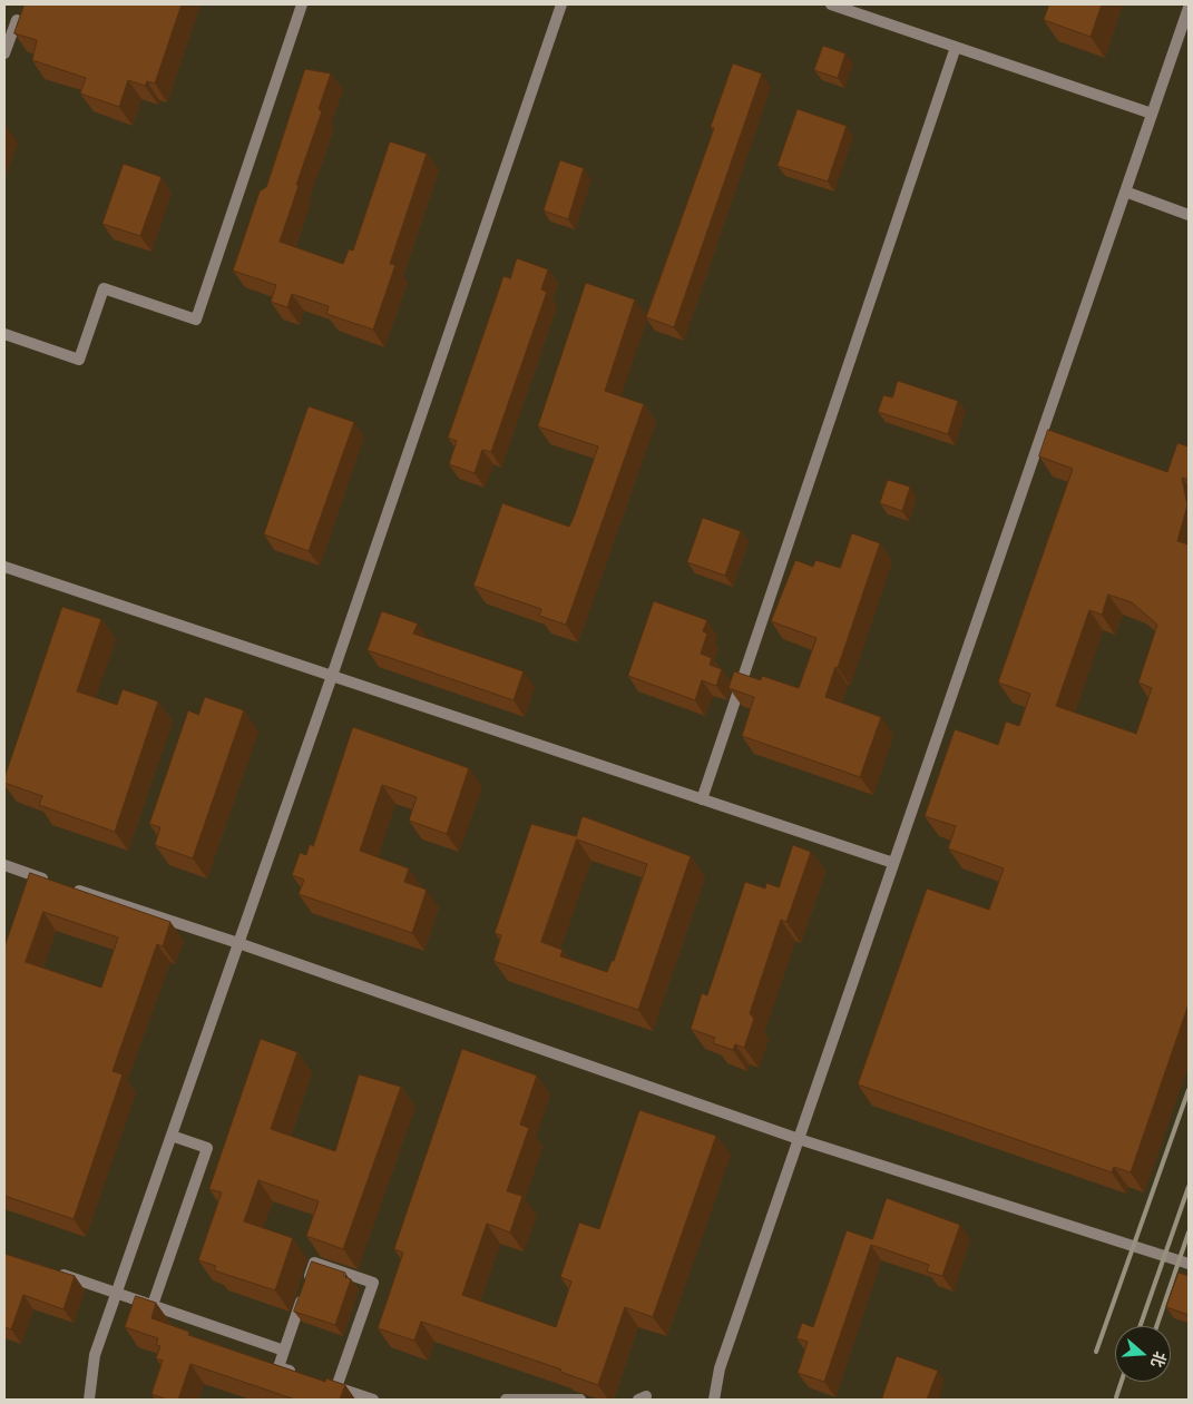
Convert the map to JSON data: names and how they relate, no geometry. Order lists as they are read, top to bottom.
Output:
{
  "north": "right"
}
